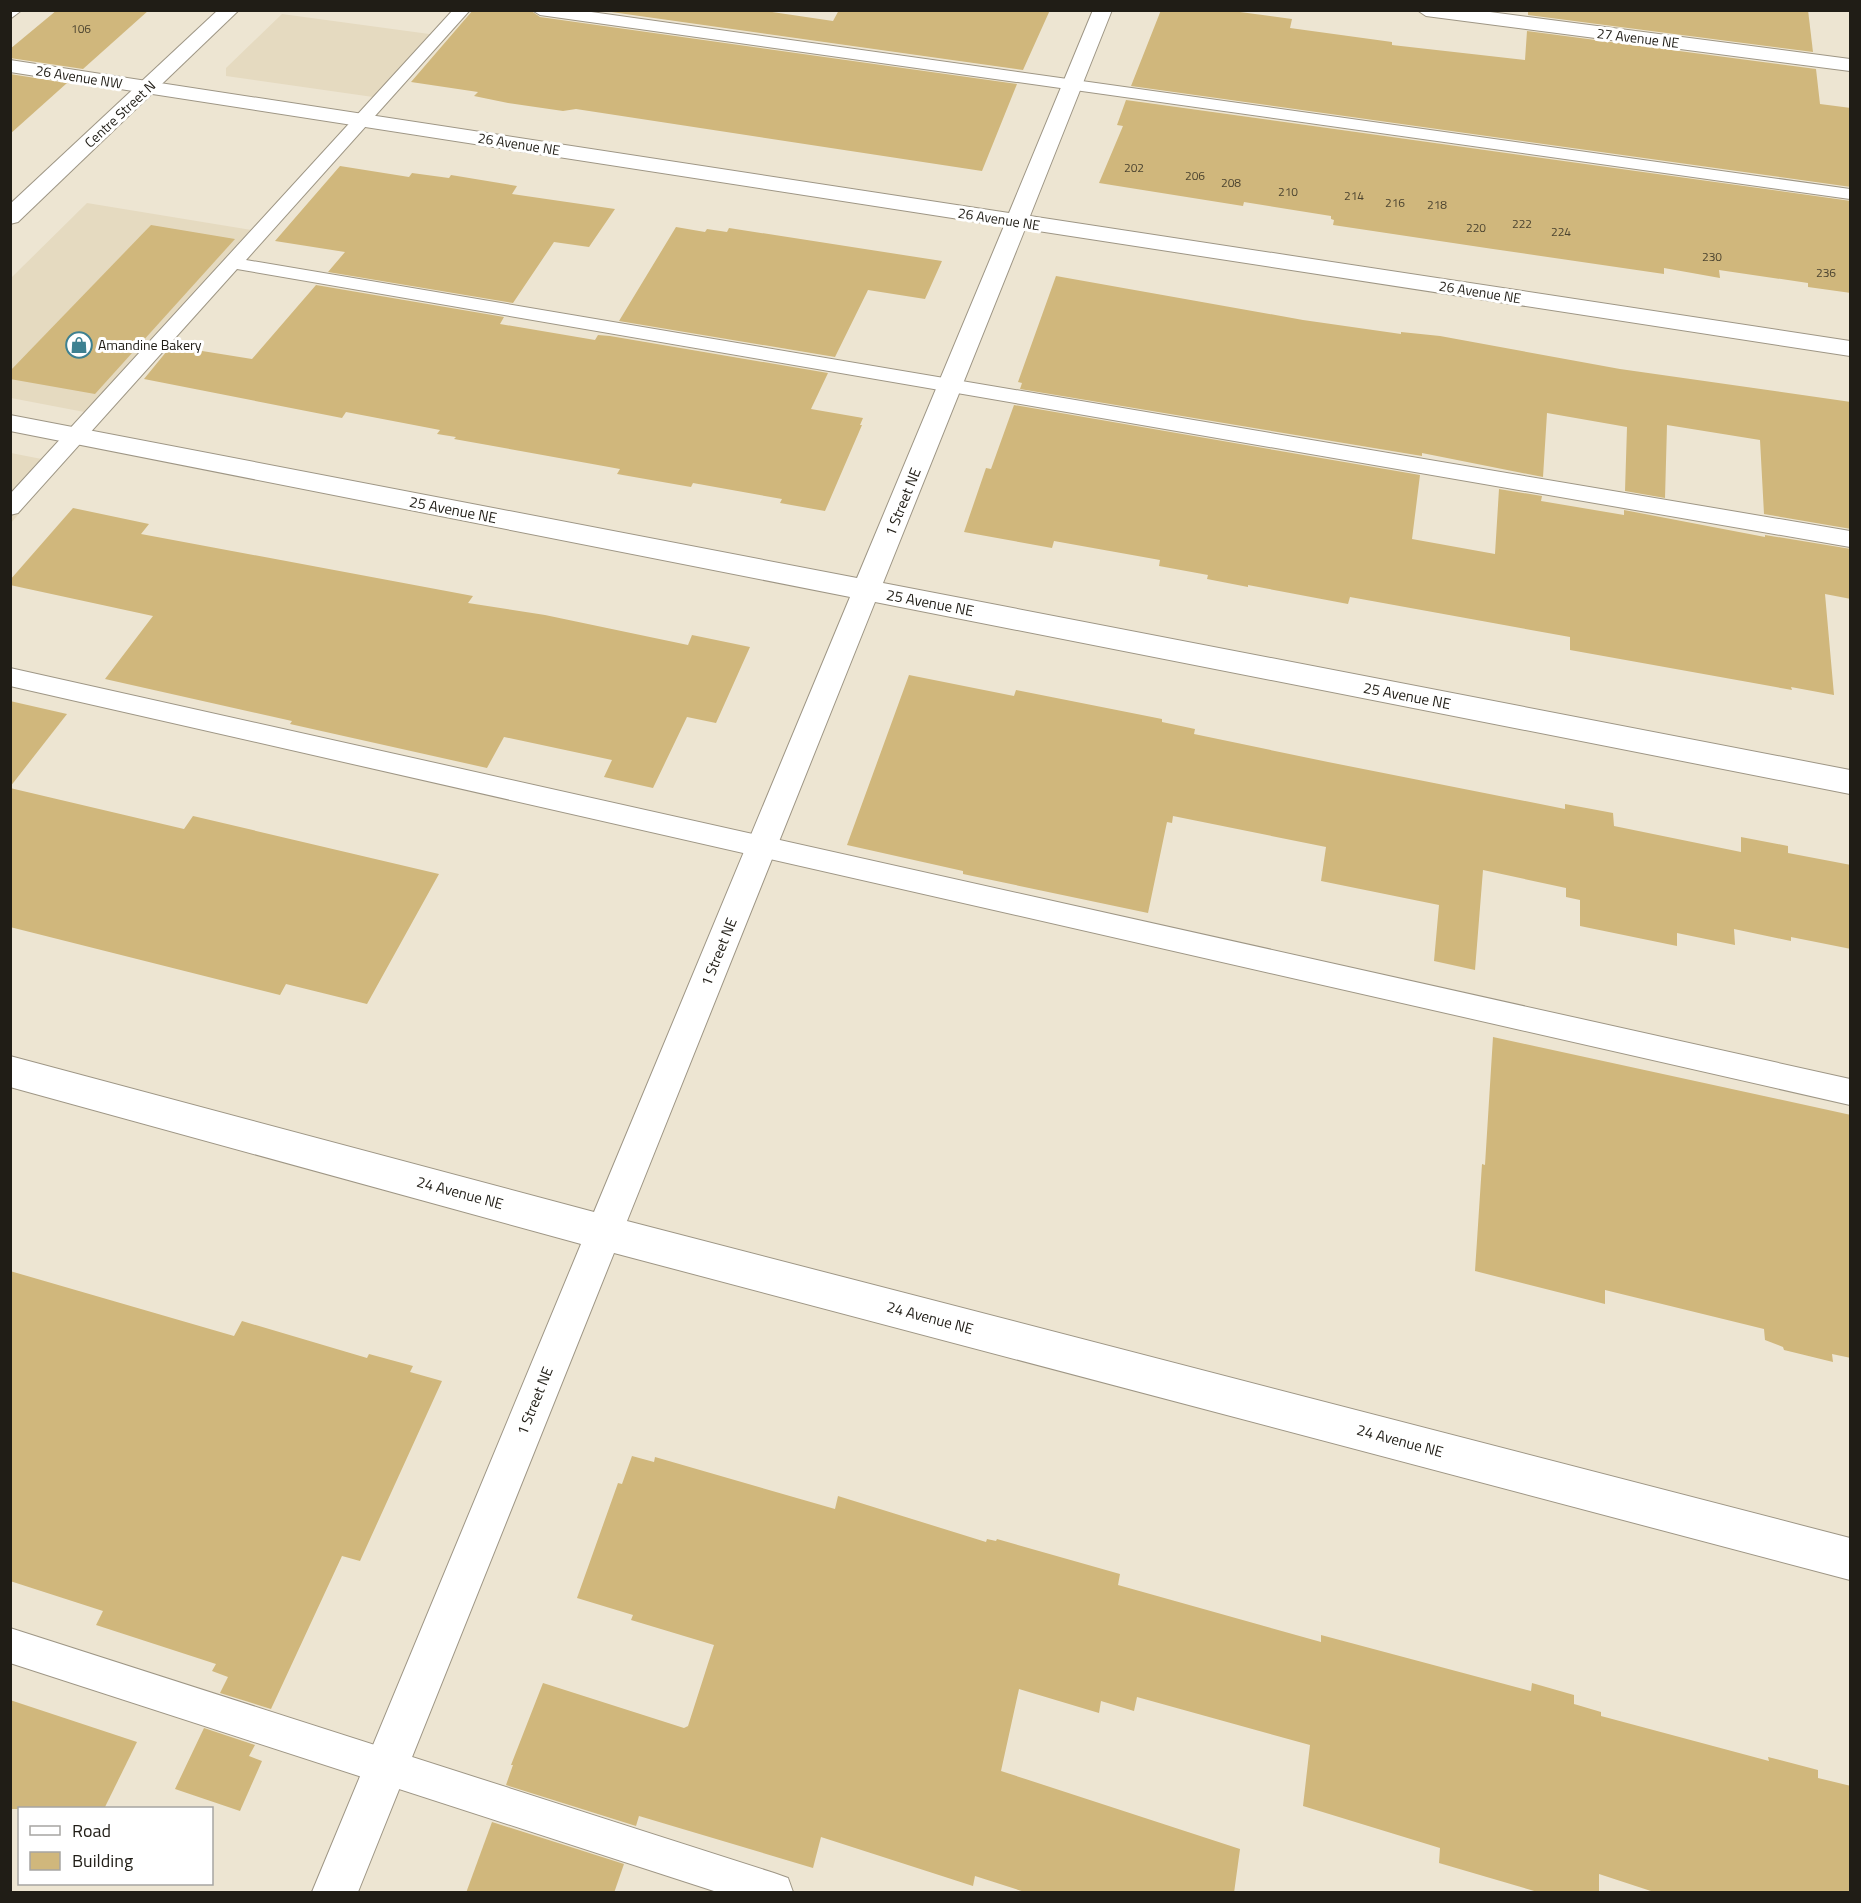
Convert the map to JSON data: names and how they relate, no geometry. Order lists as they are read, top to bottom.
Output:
{
  "streets": {
    "street": [
      "27 Avenue NE",
      "26 Avenue NW",
      "Centre Street N",
      "26 Avenue NE",
      "1 Street NE",
      "25 Avenue NE",
      "24 Avenue NE"
    ]
  },
  "crossings": [
    ["26 Avenue NW", "Centre Street N"],
    ["26 Avenue NW", "26 Avenue NE"],
    ["Centre Street N", "26 Avenue NE"],
    ["26 Avenue NE", "1 Street NE"],
    ["1 Street NE", "25 Avenue NE"],
    ["1 Street NE", "24 Avenue NE"]
  ],
  "places": {
    "shop": ["Amandine Bakery"]
  },
  "house_numbers": [
    "106",
    "202",
    "206",
    "208",
    "210",
    "214",
    "216",
    "218",
    "222",
    "220",
    "224",
    "230",
    "236"
  ],
  "legend": ["Road", "Building"]
}
